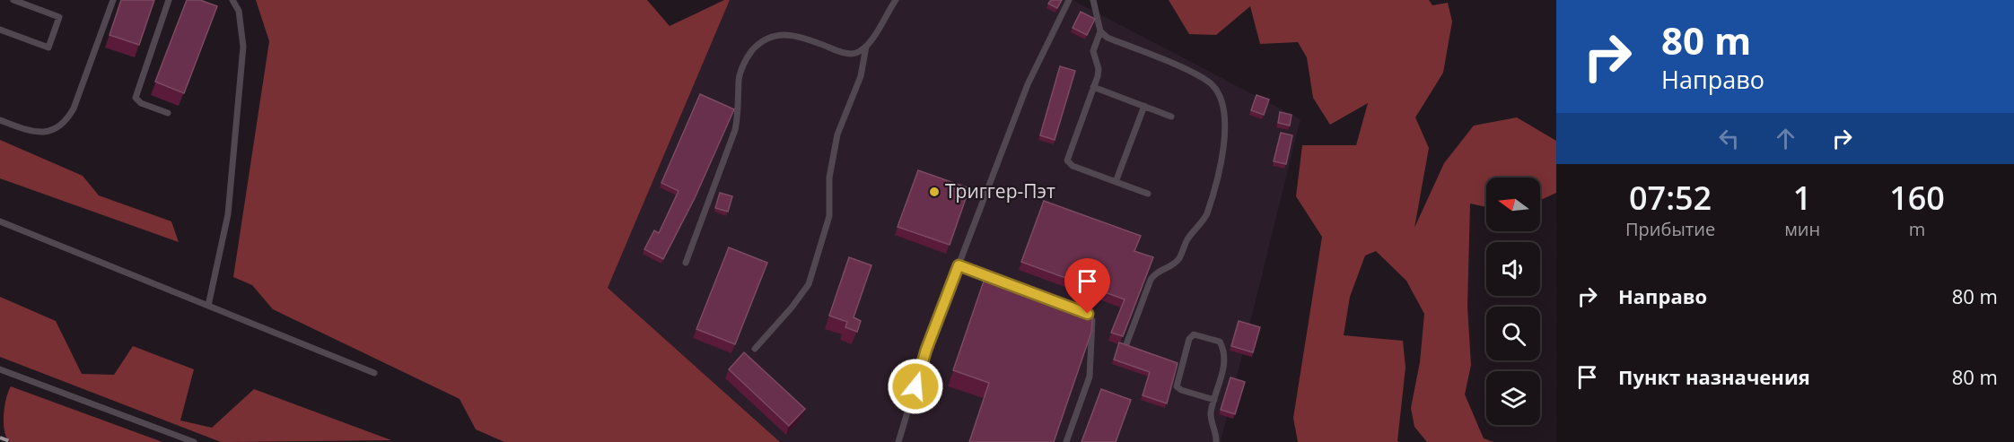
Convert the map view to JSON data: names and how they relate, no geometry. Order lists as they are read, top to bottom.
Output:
{
  "places": ["Триггер-Пэт"],
  "north": "left",
  "page": {
    "turn": ["80 m", "Направо"],
    "eta": [
      "07:52",
      "Прибытие",
      "1",
      "мин",
      "160",
      "m"
    ],
    "list": [
      {
        "name": "Направо",
        "value": "80 m"
      },
      {
        "name": "Пункт назначения",
        "value": "80 m"
      }
    ]
  }
}
